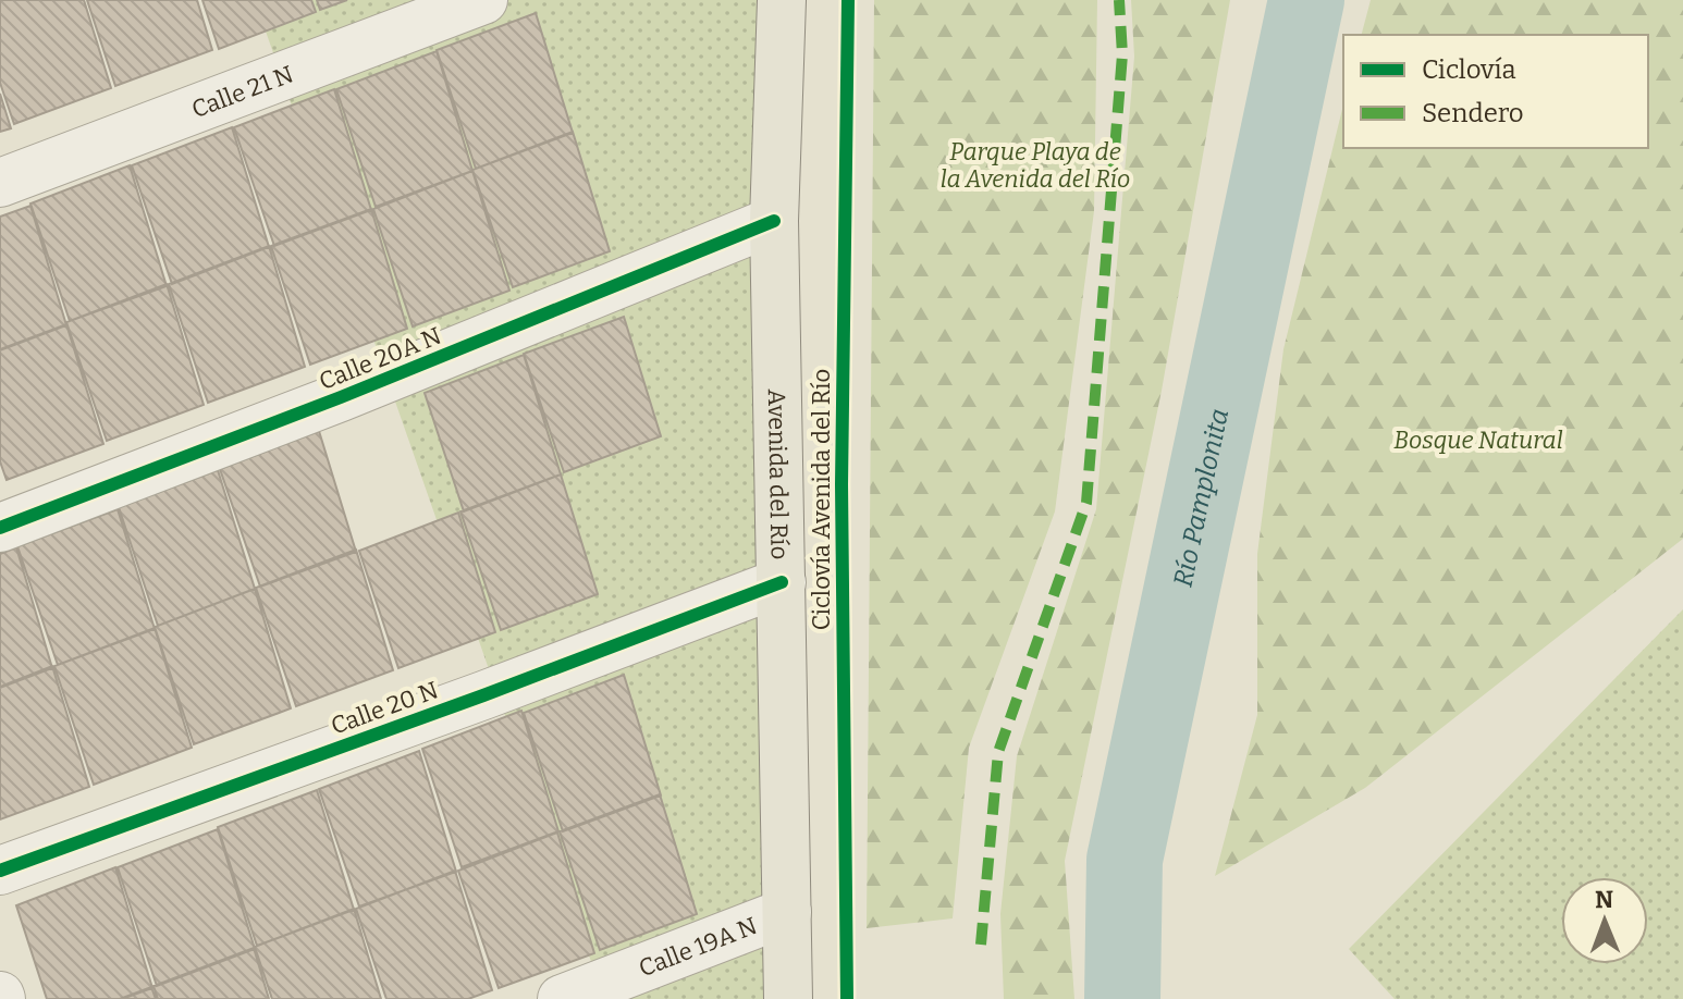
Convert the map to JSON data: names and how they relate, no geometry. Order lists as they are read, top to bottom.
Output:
{
  "streets": {
    "main road": ["Avenida del Río"],
    "street": [
      "Calle 21 N",
      "Calle 20A N",
      "Calle 20 N",
      "Calle 19A N"
    ],
    "cycle path": ["Ciclovía Avenida del Río"]
  },
  "crossings": [
    ["Calle 20A N", "Avenida del Río"],
    ["Avenida del Río", "Calle 20 N"],
    ["Avenida del Río", "Calle 19A N"]
  ],
  "water": ["Río Pamplonita"],
  "parks": ["Parque Playa de la Avenida del Río", "Bosque Natural"],
  "legend": ["Ciclovía", "Sendero"],
  "north": "top"
}
